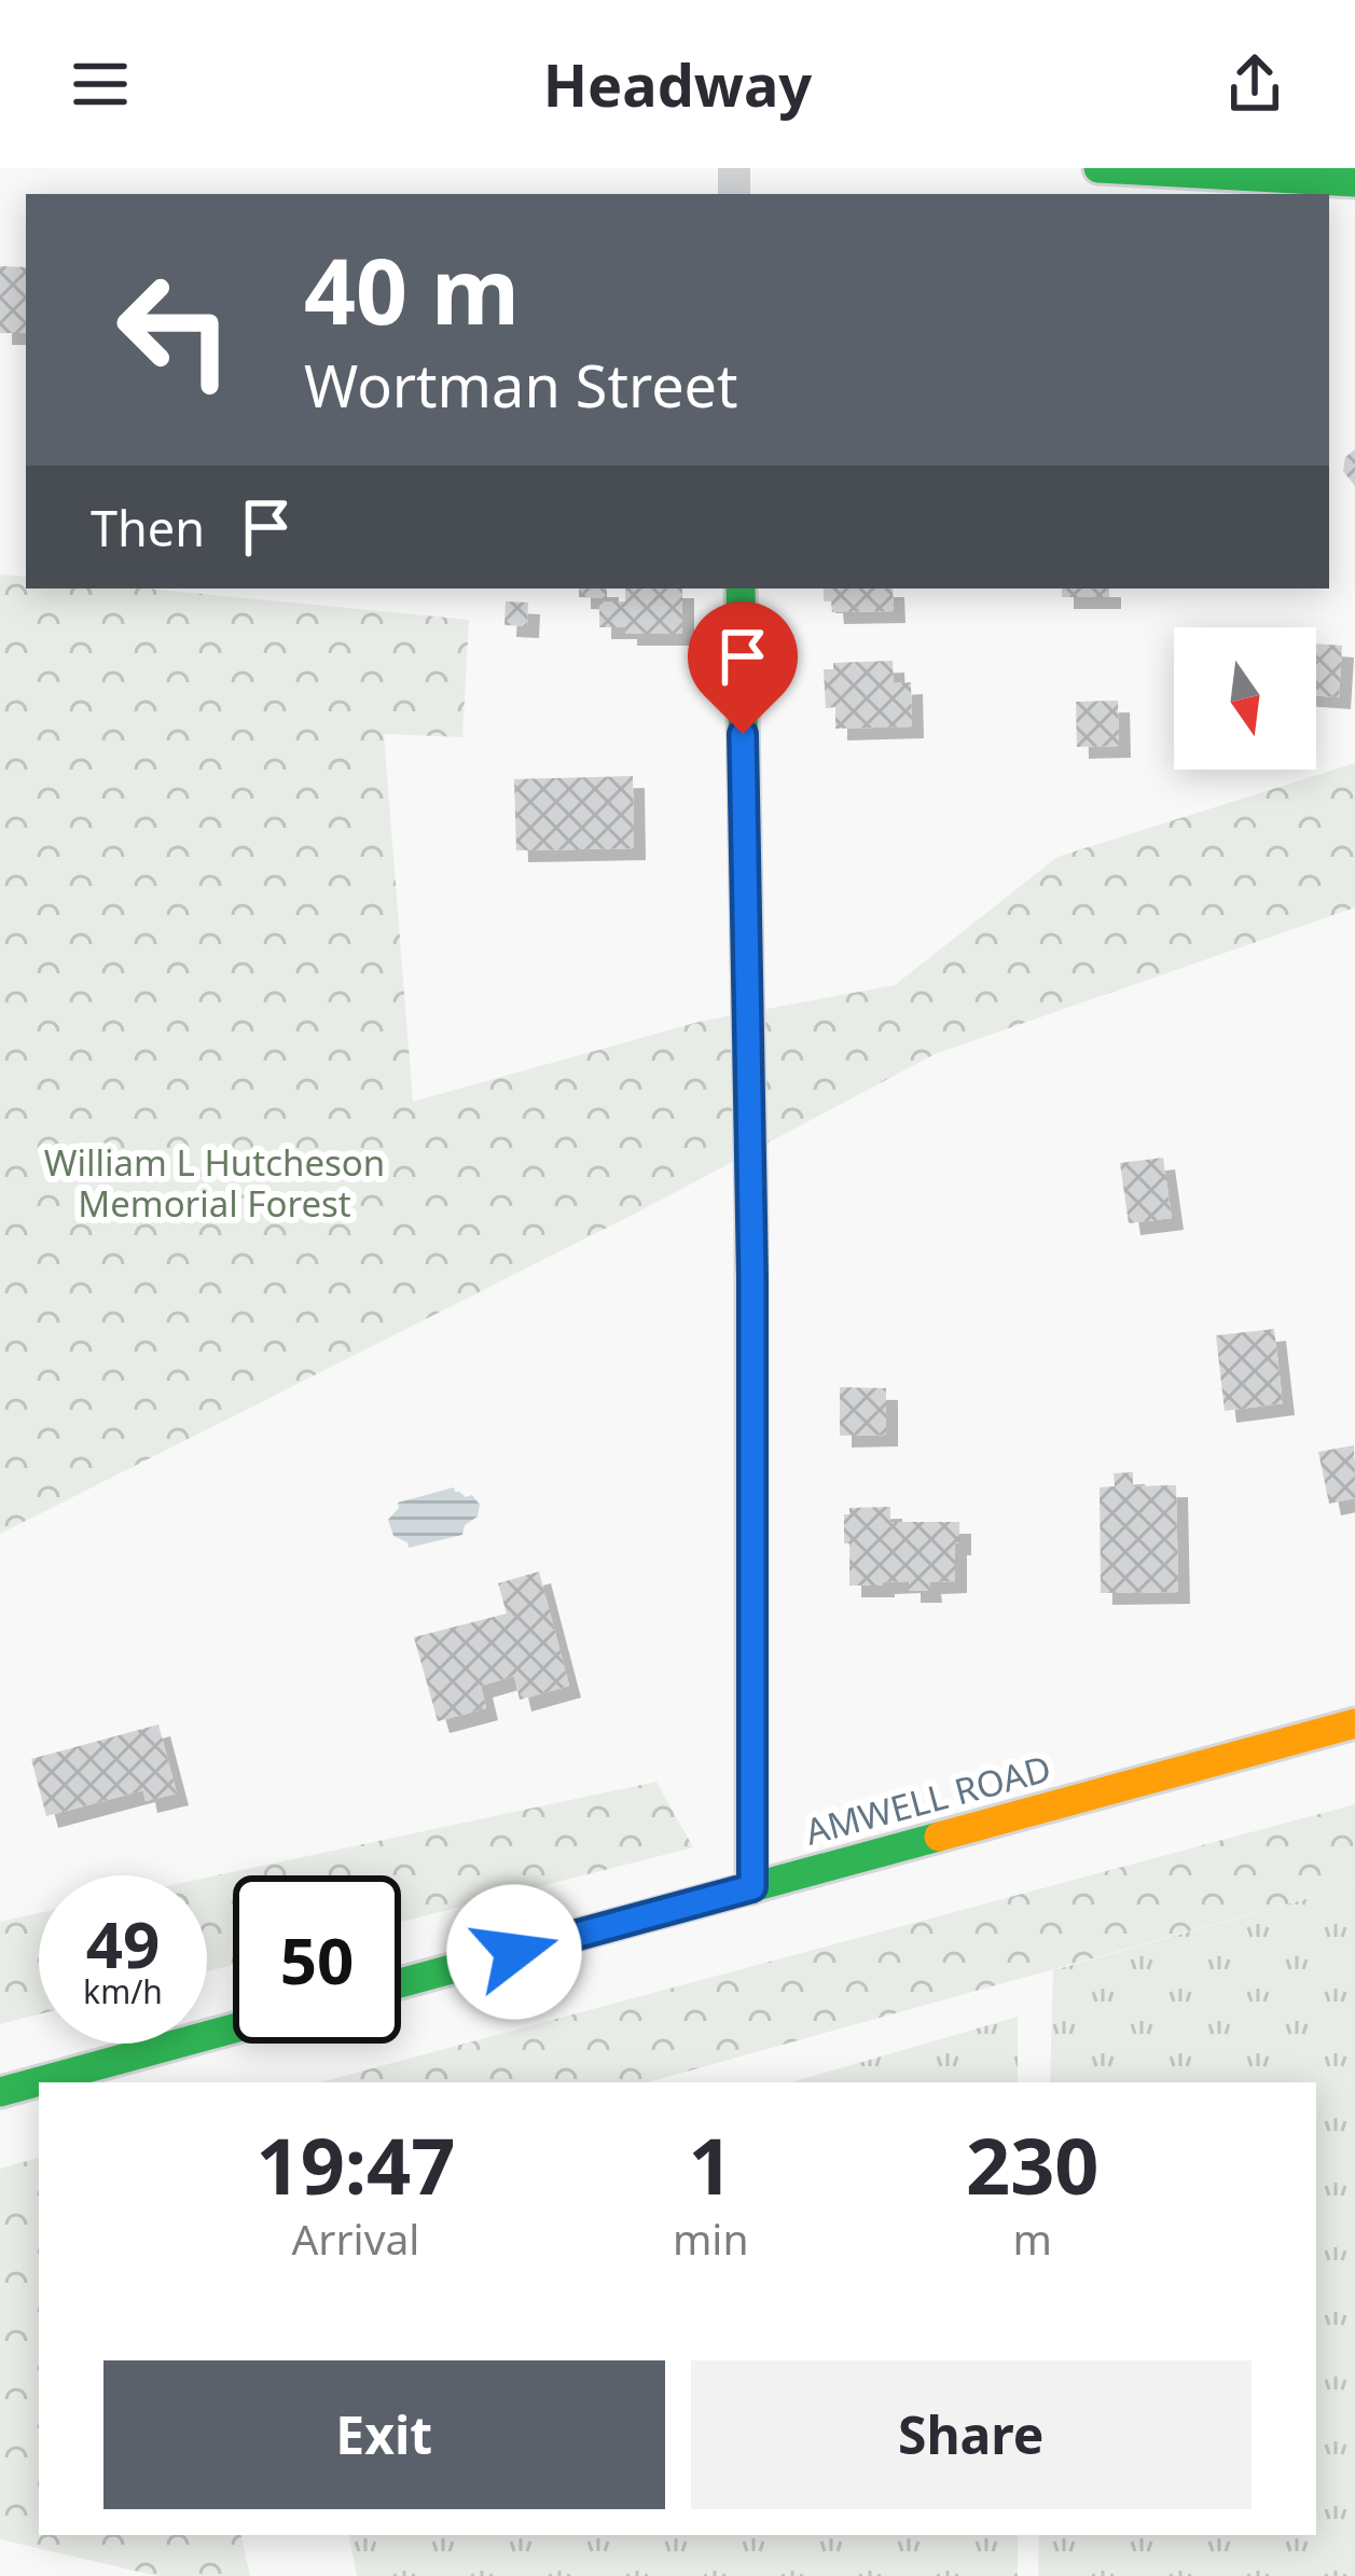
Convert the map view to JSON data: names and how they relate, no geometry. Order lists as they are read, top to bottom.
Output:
{
  "streets": {
    "street": ["AMWELL ROAD"]
  },
  "parks": ["William L Hutcheson Memorial Forest"],
  "north": "bottom",
  "page": {
    "header": "Headway",
    "turn": ["40 m", "Wortman Street"],
    "then": "Then",
    "speed": "49 km/h",
    "limit": "50",
    "eta": [
      "19:47",
      "Arrival",
      "1",
      "min",
      "230",
      "m"
    ],
    "buttons": ["Exit", "Share"]
  }
}
